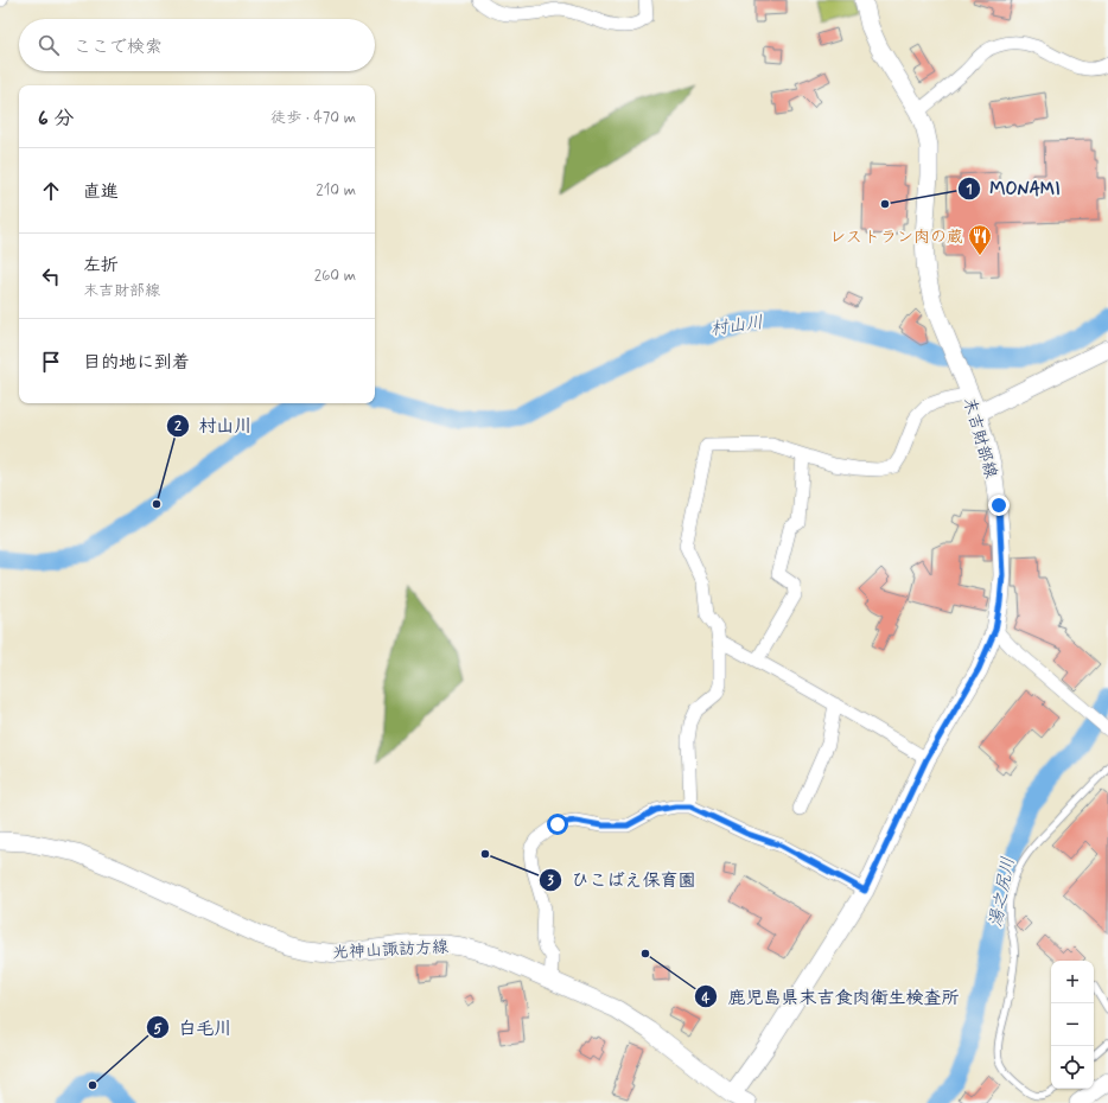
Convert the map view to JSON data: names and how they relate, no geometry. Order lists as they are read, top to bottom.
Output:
{
  "streets": {
    "main road": ["末吉財部線", "光神山諏訪方線"]
  },
  "crossings": [
    ["末吉財部線", "光神山諏訪方線"]
  ],
  "water": ["村山川", "湯之尻川"],
  "places": {
    "other": [
      "MONAMI",
      "村山川",
      "ひこばえ保育園",
      "鹿児島県末吉食肉衛生検査所",
      "白毛川"
    ],
    "restaurant": ["レストラン肉の蔵"]
  },
  "page": {
    "search": "ここで検索",
    "heading": ["6 分", "徒歩 · 470 m"],
    "list": [
      ["直進", "210 m"],
      ["左折", "末吉財部線", "260 m"],
      "目的地に到着"
    ],
    "map_buttons": ["+", "−"]
  }
}
